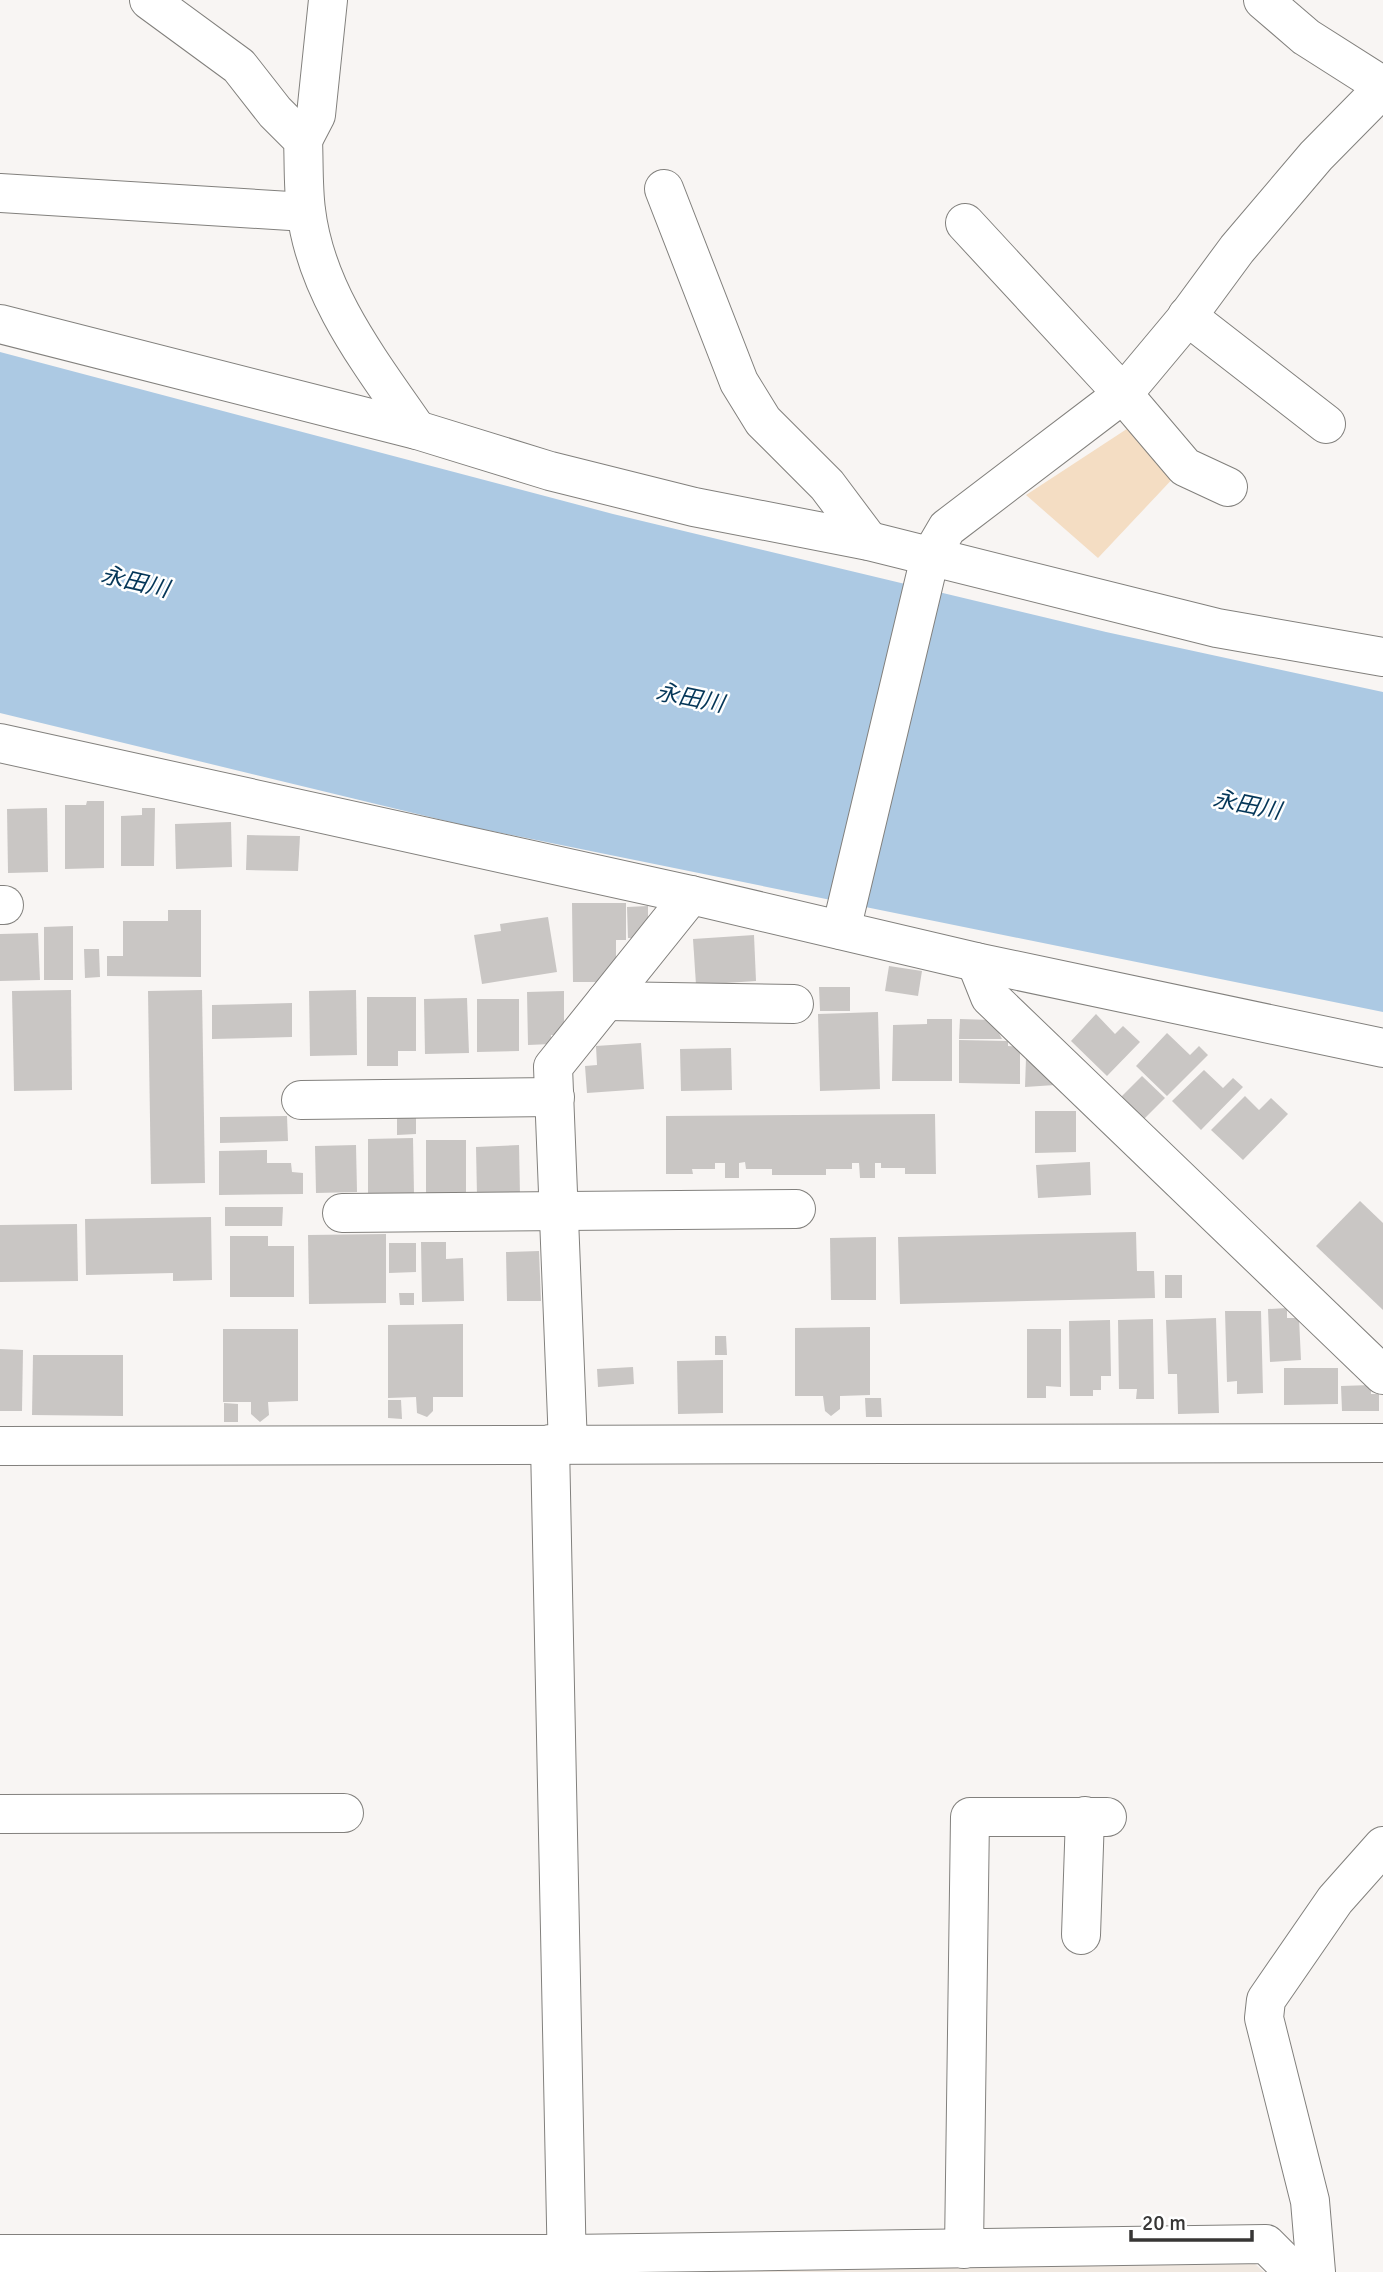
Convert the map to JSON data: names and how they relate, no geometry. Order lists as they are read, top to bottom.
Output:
{
  "water": ["永田川"],
  "scale_bar": "20 m"
}
